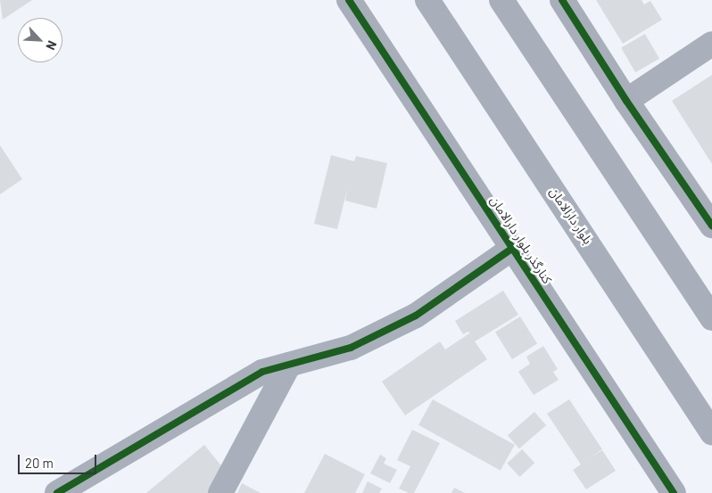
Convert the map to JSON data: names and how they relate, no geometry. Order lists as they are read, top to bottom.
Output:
{
  "streets": {
    "main road": ["بلوار دارالامان", "کنارگذر بلوار دارالامان"]
  },
  "scale_bar": "20 m",
  "north": "bottom right"
}
